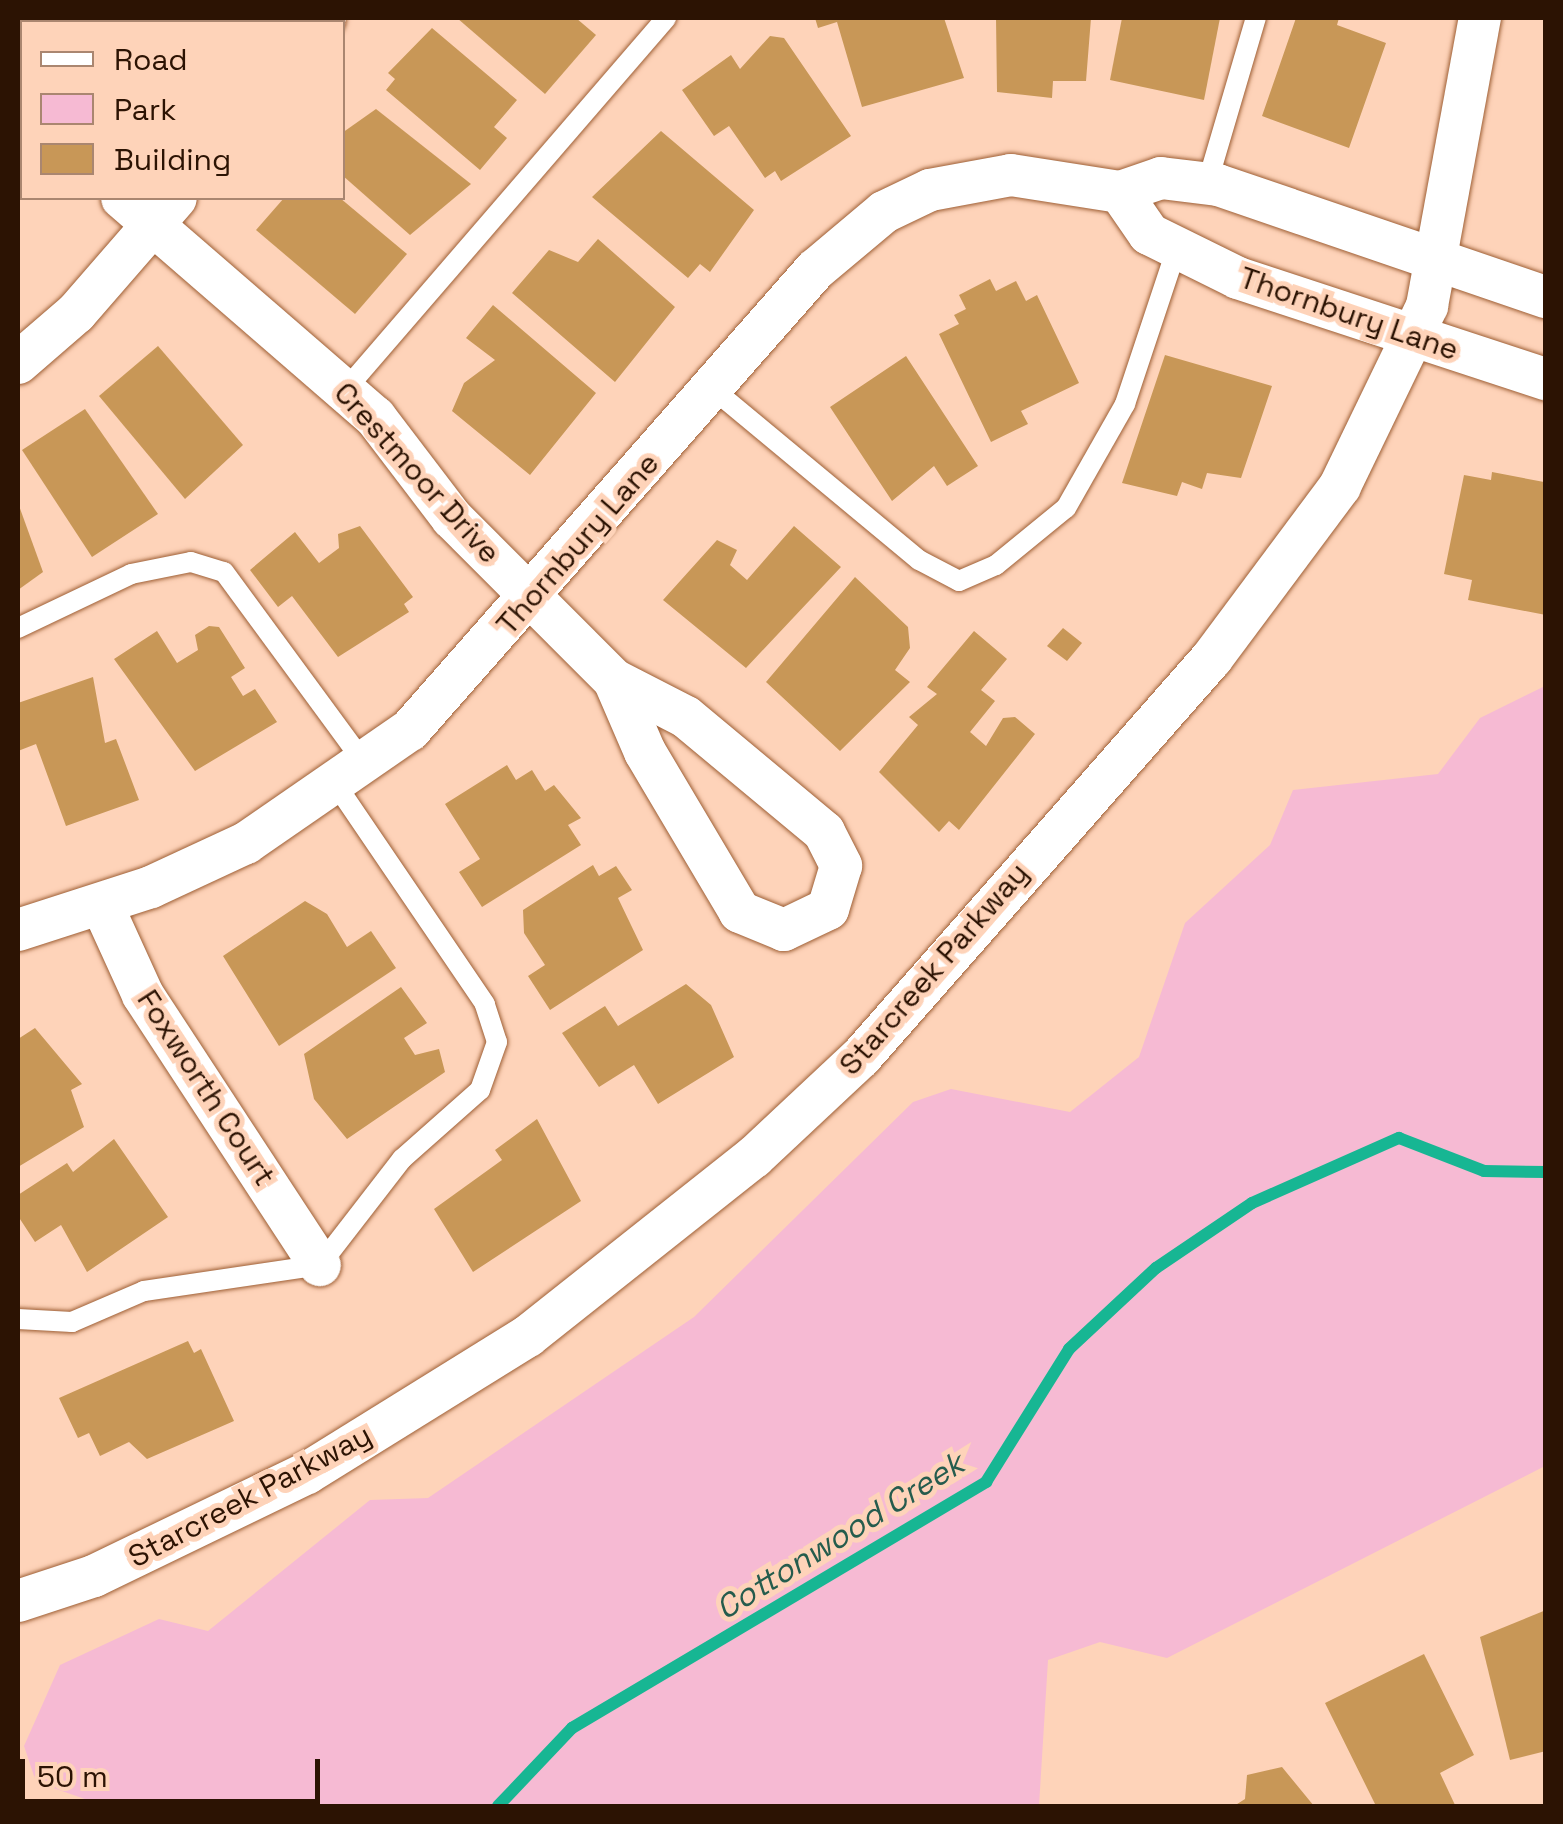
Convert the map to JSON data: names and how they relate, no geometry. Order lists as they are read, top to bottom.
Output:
{
  "streets": {
    "street": [
      "Thornbury Lane",
      "Crestmoor Drive",
      "Starcreek Parkway",
      "Foxworth Court"
    ]
  },
  "crossings": [
    ["Thornbury Lane", "Crestmoor Drive"],
    ["Thornbury Lane", "Starcreek Parkway"],
    ["Thornbury Lane", "Foxworth Court"]
  ],
  "water": ["Cottonwood Creek"],
  "legend": ["Road", "Park", "Building"],
  "scale_bar": "50 m"
}
